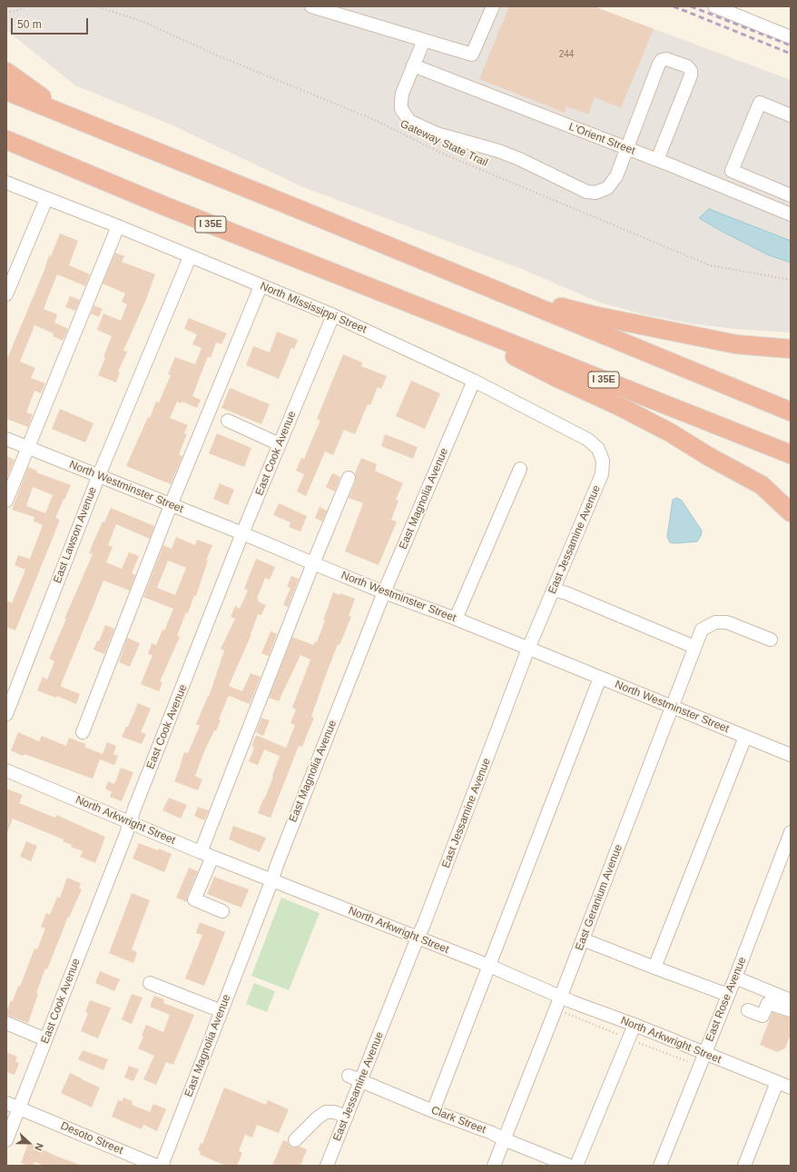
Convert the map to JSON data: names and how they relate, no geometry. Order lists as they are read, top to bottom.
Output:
{
  "streets": {
    "highway": ["I 35E"],
    "street": [
      "L'Orient Street",
      "North Mississippi Street",
      "East Cook Avenue",
      "North Westminster Street",
      "East Magnolia Avenue",
      "East Lawson Avenue",
      "East Jessamine Avenue",
      "North Arkwright Street",
      "East Geranium Avenue",
      "East Rose Avenue",
      "Clark Street",
      "Desoto Street"
    ],
    "path": ["Gateway State Trail"]
  },
  "crossings": [
    ["North Mississippi Street", "East Cook Avenue"],
    ["North Mississippi Street", "East Magnolia Avenue"],
    ["North Mississippi Street", "East Lawson Avenue"],
    ["North Mississippi Street", "East Jessamine Avenue"],
    ["East Cook Avenue", "North Westminster Street"],
    ["East Cook Avenue", "North Arkwright Street"],
    ["East Cook Avenue", "Desoto Street"],
    ["North Westminster Street", "East Magnolia Avenue"],
    ["North Westminster Street", "East Lawson Avenue"],
    ["North Westminster Street", "East Jessamine Avenue"],
    ["North Westminster Street", "East Geranium Avenue"],
    ["East Magnolia Avenue", "North Arkwright Street"],
    ["East Jessamine Avenue", "North Arkwright Street"],
    ["East Jessamine Avenue", "Clark Street"],
    ["North Arkwright Street", "East Geranium Avenue"],
    ["North Arkwright Street", "East Rose Avenue"],
    ["East Geranium Avenue", "Clark Street"]
  ],
  "house_numbers": ["244"],
  "scale_bar": "50 m",
  "north": "right"
}
